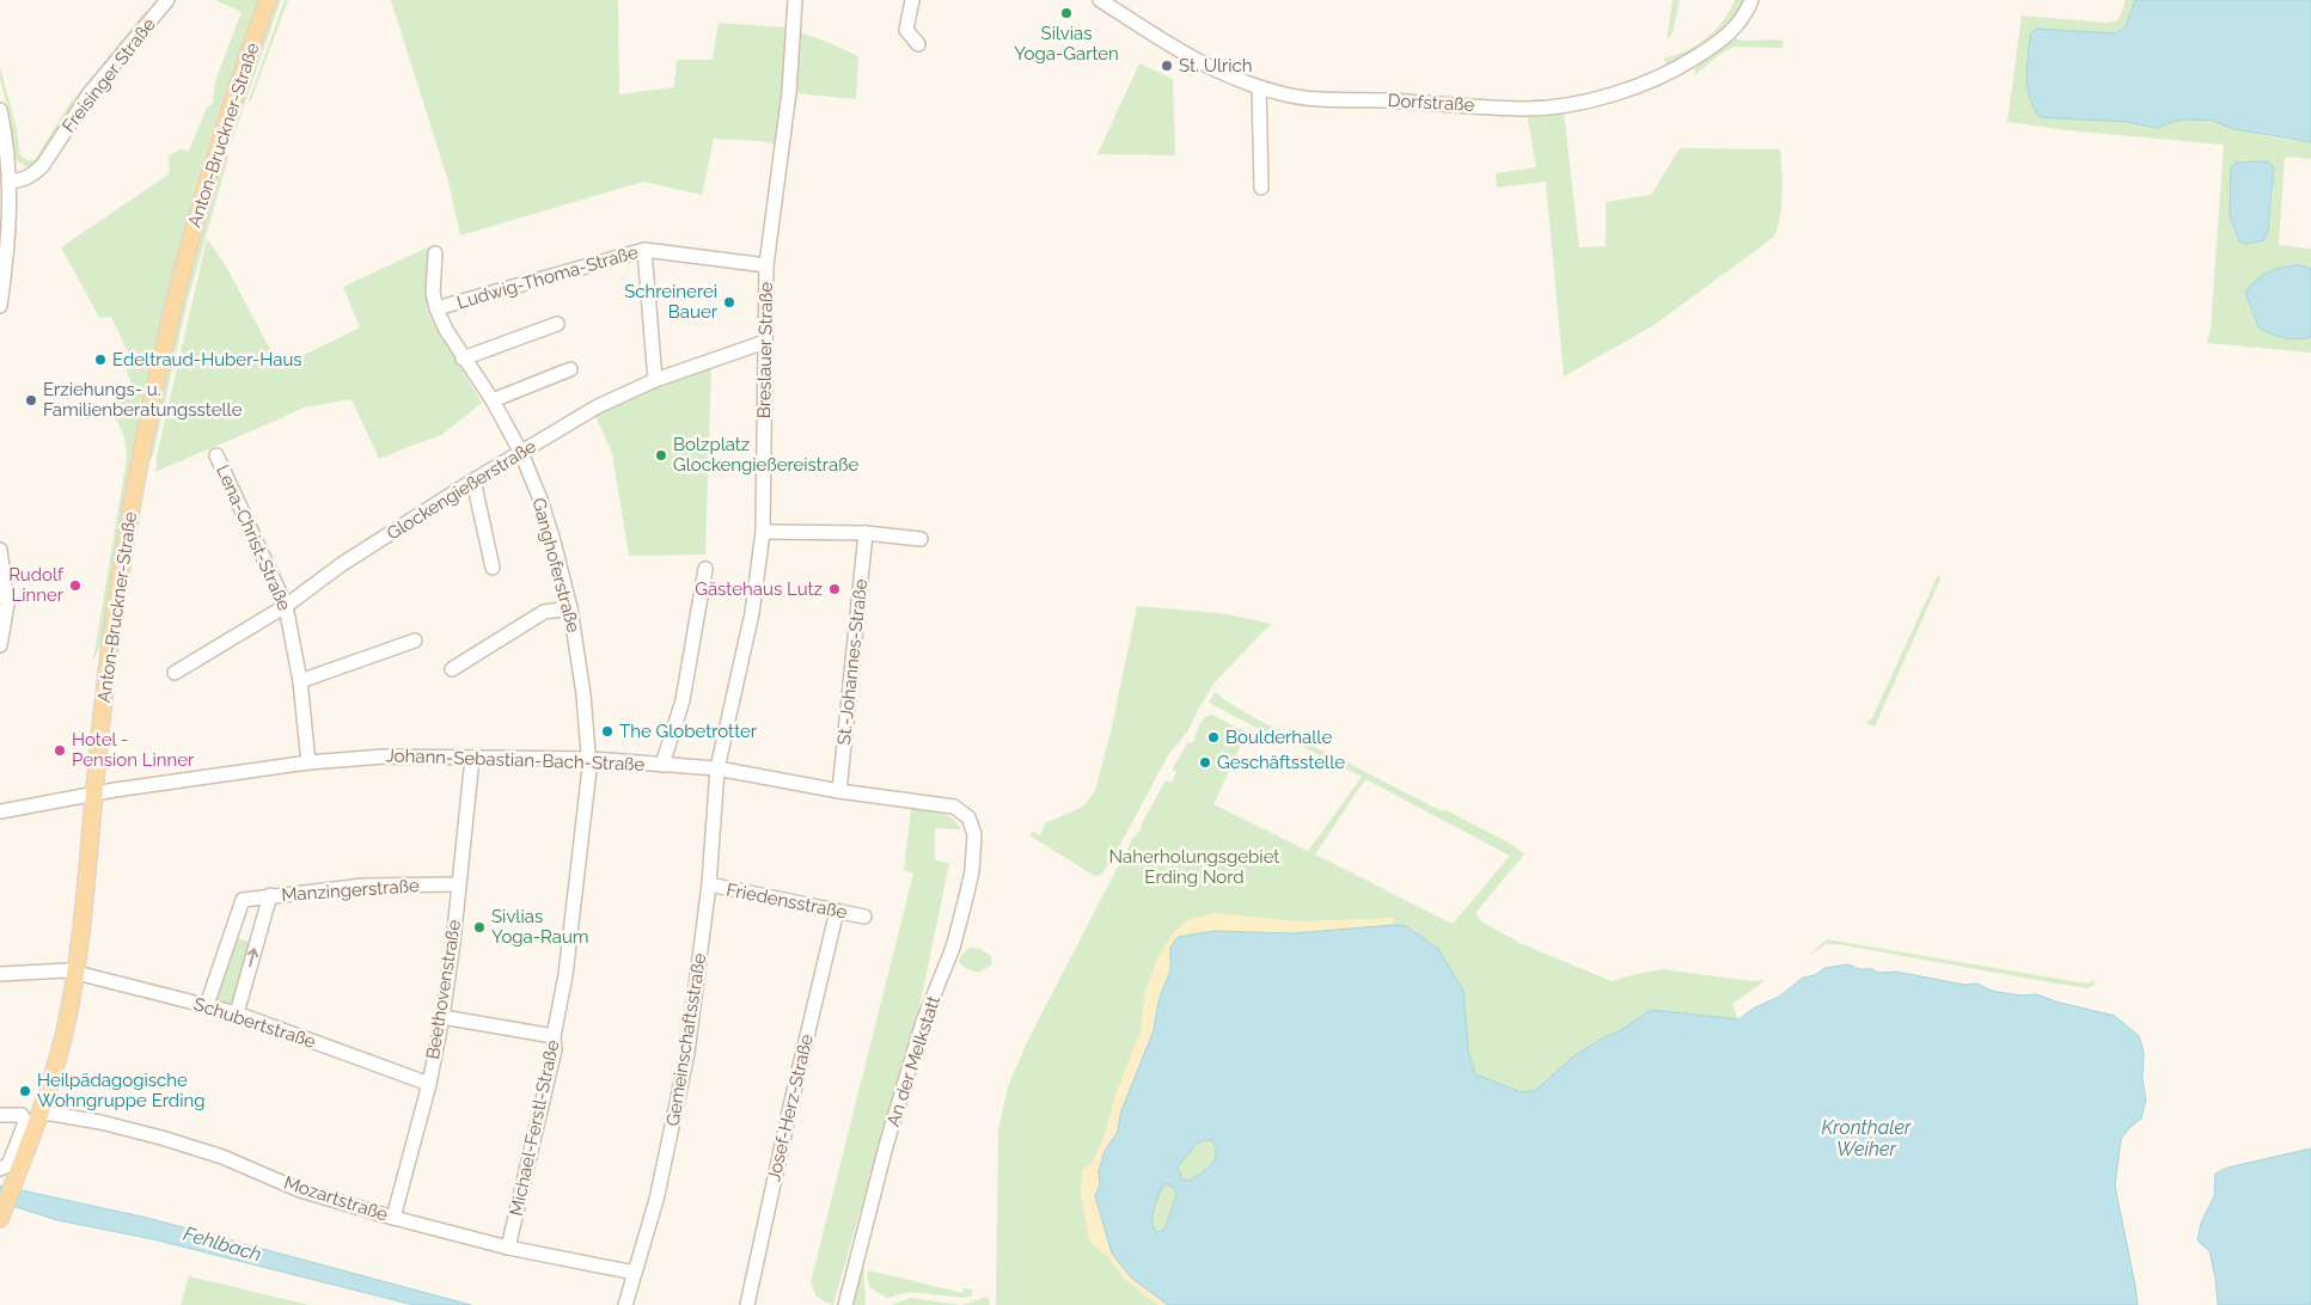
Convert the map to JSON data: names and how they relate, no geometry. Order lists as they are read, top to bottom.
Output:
{
  "streets": {
    "main road": ["Anton-Bruckner-Straße"],
    "street": [
      "Freisinger Straße",
      "Dorfstraße",
      "Ludwig-Thoma-Straße",
      "Breslauer Straße",
      "Glockengießerstraße",
      "Lena-Christ-Straße",
      "Ganghoferstraße",
      "St.-Johannes-Straße",
      "Johann-Sebastian-Bach-Straße",
      "Manzingerstraße",
      "Friedensstraße",
      "Beethovenstraße",
      "Schubertstraße",
      "Gemeinschaftsstraße",
      "An der Melkstatt",
      "Josef-Herz-Straße",
      "Michael-Ferstl-Straße",
      "Mozartstraße"
    ]
  },
  "crossings": [
    ["Anton-Bruckner-Straße", "Johann-Sebastian-Bach-Straße"],
    ["Anton-Bruckner-Straße", "Schubertstraße"],
    ["Anton-Bruckner-Straße", "Mozartstraße"],
    ["Ludwig-Thoma-Straße", "Breslauer Straße"],
    ["Ludwig-Thoma-Straße", "Ganghoferstraße"],
    ["Breslauer Straße", "Glockengießerstraße"],
    ["Breslauer Straße", "Johann-Sebastian-Bach-Straße"],
    ["Breslauer Straße", "Gemeinschaftsstraße"],
    ["Glockengießerstraße", "Lena-Christ-Straße"],
    ["Glockengießerstraße", "Ganghoferstraße"],
    ["Lena-Christ-Straße", "Johann-Sebastian-Bach-Straße"],
    ["Ganghoferstraße", "Johann-Sebastian-Bach-Straße"],
    ["Ganghoferstraße", "Michael-Ferstl-Straße"],
    ["St.-Johannes-Straße", "Johann-Sebastian-Bach-Straße"],
    ["Johann-Sebastian-Bach-Straße", "Beethovenstraße"],
    ["Johann-Sebastian-Bach-Straße", "Gemeinschaftsstraße"],
    ["Johann-Sebastian-Bach-Straße", "An der Melkstatt"],
    ["Johann-Sebastian-Bach-Straße", "Michael-Ferstl-Straße"],
    ["Manzingerstraße", "Beethovenstraße"],
    ["Manzingerstraße", "Schubertstraße"],
    ["Friedensstraße", "Gemeinschaftsstraße"],
    ["Friedensstraße", "Josef-Herz-Straße"],
    ["Beethovenstraße", "Schubertstraße"],
    ["Beethovenstraße", "Mozartstraße"],
    ["Gemeinschaftsstraße", "Mozartstraße"],
    ["Michael-Ferstl-Straße", "Mozartstraße"]
  ],
  "water": ["Kronthaler Weiher", "Fehlbach"],
  "parks": ["Naherholungsgebiet Erding Nord"],
  "places": [
    "Silvias Yoga-Garten",
    "St. Ulrich",
    "Schreinerei Bauer",
    "Edeltraud-Huber-Haus",
    "Erziehungs- u. Familienberatungsstelle",
    "Bolzplatz Glockengießereistraße",
    "Rudolf Linner",
    "Gästehaus Lutz",
    "The Globetrotter",
    "Boulderhalle",
    "Hotel - Pension Linner",
    "Geschäftsstelle",
    "Sivlias Yoga-Raum",
    "Heilpädagogische Wohngruppe Erding"
  ]
}
